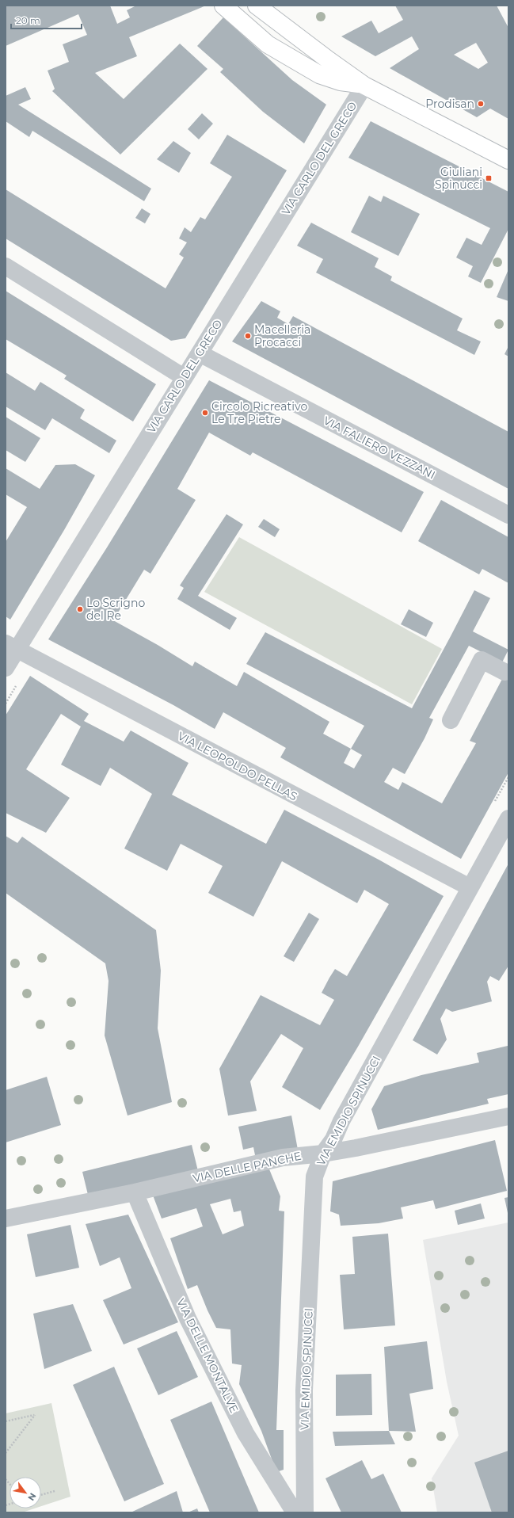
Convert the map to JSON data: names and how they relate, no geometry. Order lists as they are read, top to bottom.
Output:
{
  "streets": {
    "street": [
      "VIA CARLO DEL GRECO",
      "VIA FALIERO VEZZANI",
      "VIA LEOPOLDO PELLAS",
      "VIA EMIDIO SPINUCCI",
      "VIA DELLE PANCHE",
      "VIA DELLE MONTALVE"
    ]
  },
  "crossings": [
    ["VIA CARLO DEL GRECO", "VIA FALIERO VEZZANI"],
    ["VIA CARLO DEL GRECO", "VIA LEOPOLDO PELLAS"],
    ["VIA LEOPOLDO PELLAS", "VIA EMIDIO SPINUCCI"],
    ["VIA EMIDIO SPINUCCI", "VIA DELLE PANCHE"],
    ["VIA DELLE PANCHE", "VIA DELLE MONTALVE"]
  ],
  "places": {
    "other": [
      "Prodisan",
      "Macelleria Procacci",
      "Circolo Ricreativo Le Tre Pietre",
      "Lo Scrigno del Re"
    ],
    "transit": ["Giuliani Spinucci"]
  },
  "scale_bar": "20 m",
  "north": "bottom right"
}
